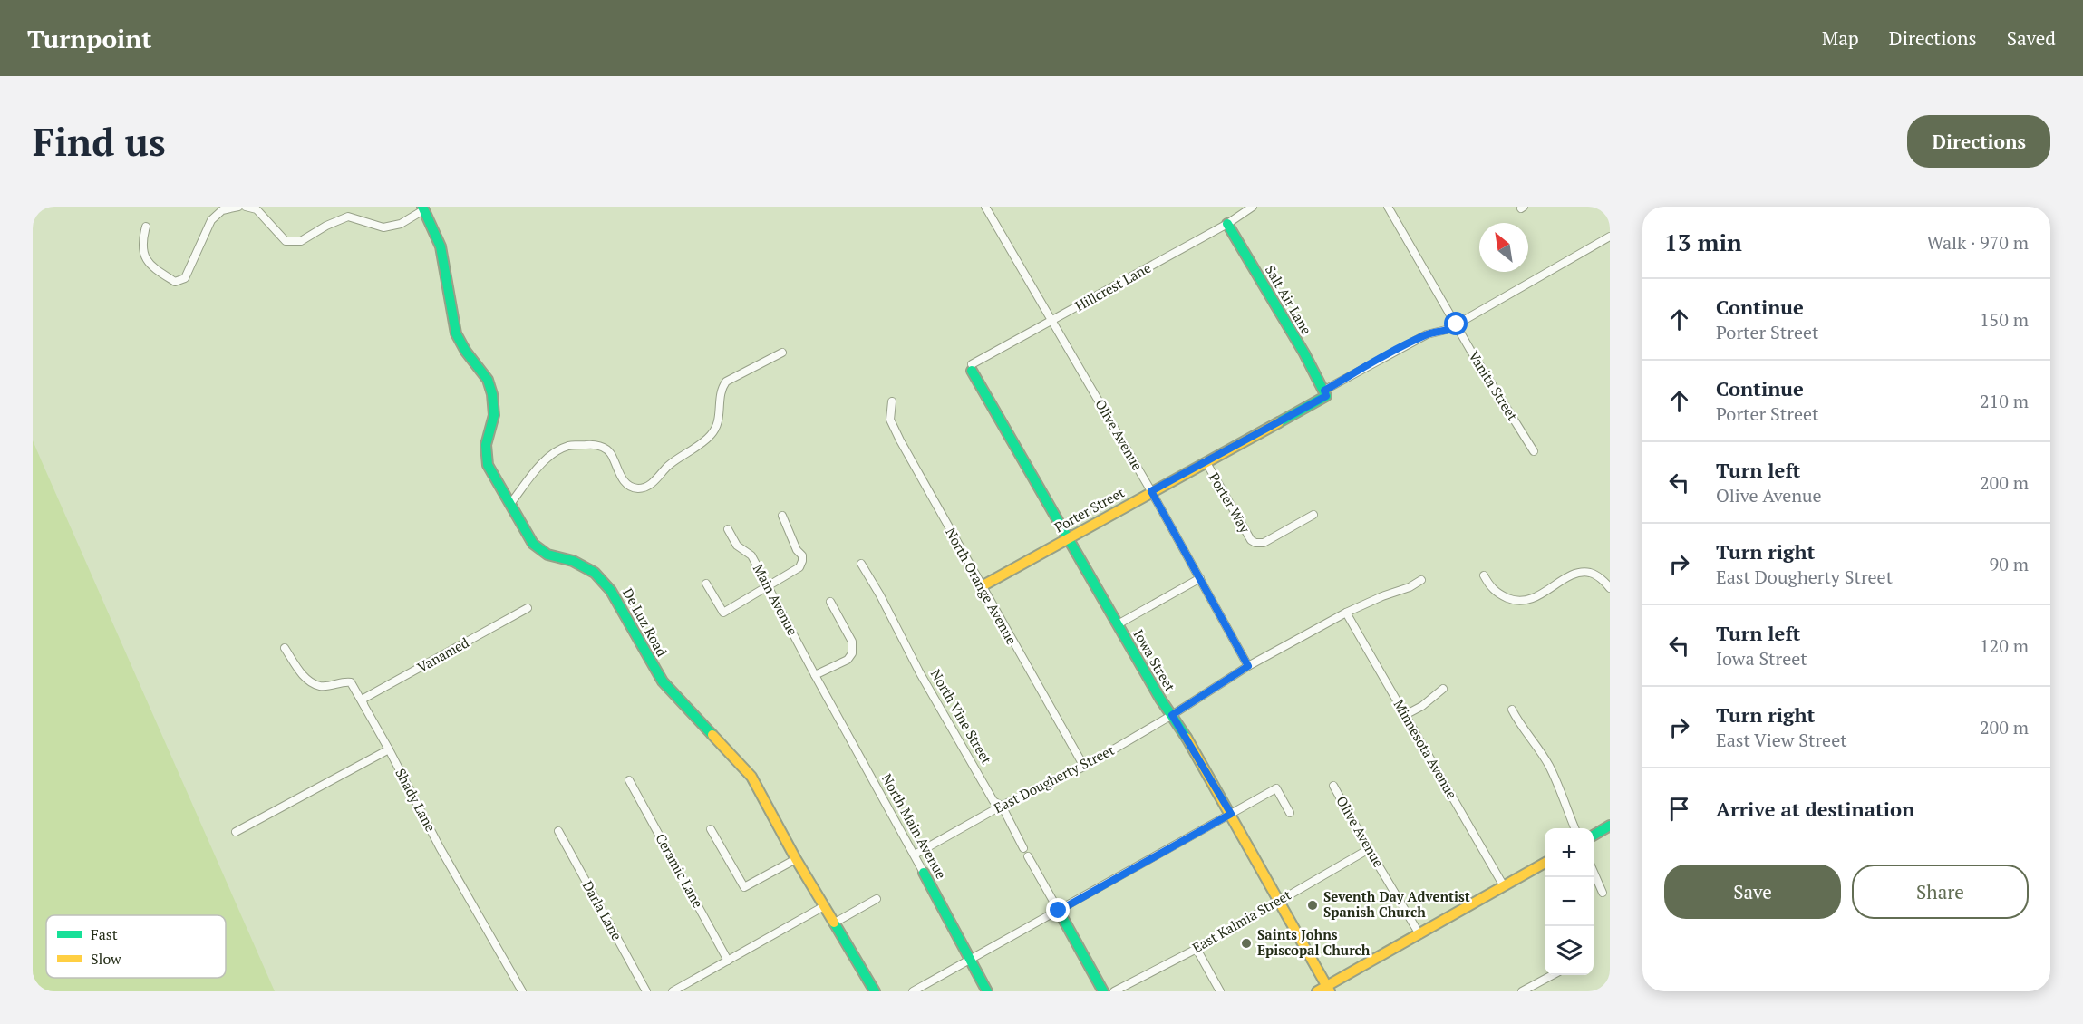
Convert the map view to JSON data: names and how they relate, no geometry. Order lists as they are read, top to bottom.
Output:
{
  "streets": {
    "street": [
      "Hillcrest Lane",
      "Salt Air Lane",
      "Vanita Street",
      "Olive Avenue",
      "Porter Way",
      "Porter Street",
      "North Orange Avenue",
      "Main Avenue",
      "De Luz Road",
      "Vanamed",
      "Iowa Street",
      "North Vine Street",
      "Minnesota Avenue",
      "East Dougherty Street",
      "Shady Lane",
      "North Main Avenue",
      "Ceramic Lane",
      "Darla Lane",
      "East Kalmia Street"
    ]
  },
  "crossings": [
    ["Hillcrest Lane", "Salt Air Lane"],
    ["Hillcrest Lane", "Olive Avenue"],
    ["Hillcrest Lane", "Iowa Street"],
    ["Salt Air Lane", "Porter Street"],
    ["Vanita Street", "Porter Street"],
    ["Olive Avenue", "Porter Street"],
    ["Olive Avenue", "East Dougherty Street"],
    ["Olive Avenue", "East Kalmia Street"],
    ["Porter Way", "Porter Street"],
    ["Porter Street", "North Orange Avenue"],
    ["Porter Street", "Iowa Street"],
    ["North Orange Avenue", "East Dougherty Street"],
    ["Main Avenue", "North Main Avenue"],
    ["Vanamed", "Shady Lane"],
    ["Iowa Street", "East Dougherty Street"],
    ["Iowa Street", "East Kalmia Street"],
    ["North Vine Street", "East Dougherty Street"],
    ["Minnesota Avenue", "East Dougherty Street"],
    ["East Dougherty Street", "North Main Avenue"]
  ],
  "places": ["Seventh Day Adventist Spanish Church", "Saints Johns Episcopal Church"],
  "legend": ["Fast", "Slow"],
  "north": "top left",
  "page": {
    "header": "Turnpoint",
    "nav": ["Map", "Directions", "Saved"],
    "buttons": [
      "Directions",
      ["Save", "Share"]
    ],
    "title": "Find us",
    "heading": ["13 min", "Walk · 970 m"],
    "list": [
      ["Continue", "Porter Street", "150 m"],
      ["Continue", "Porter Street", "210 m"],
      ["Turn left", "Olive Avenue", "200 m"],
      ["Turn right", "East Dougherty Street", "90 m"],
      ["Turn left", "Iowa Street", "120 m"],
      ["Turn right", "East View Street", "200 m"],
      "Arrive at destination"
    ],
    "map_buttons": ["+", "−"]
  }
}
